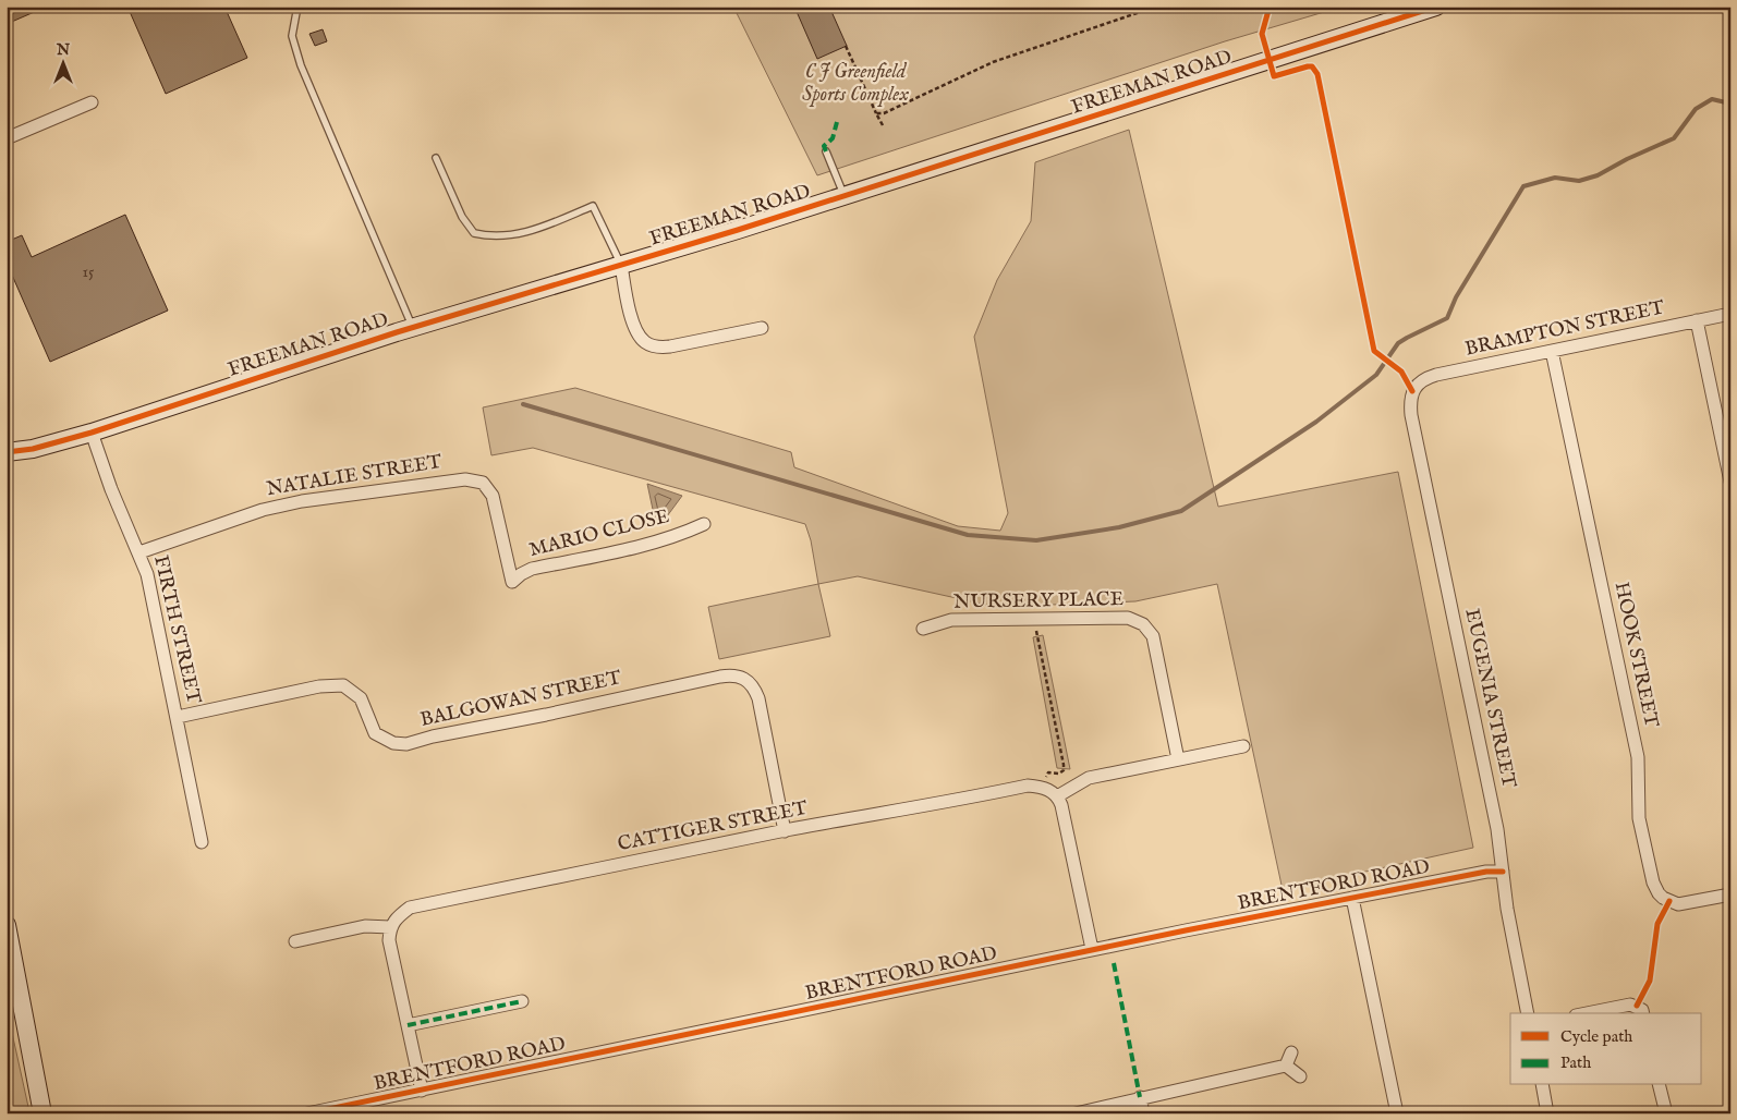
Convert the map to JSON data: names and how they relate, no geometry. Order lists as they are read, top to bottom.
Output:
{
  "streets": {
    "street": [
      "FREEMAN ROAD",
      "BRAMPTON STREET",
      "NATALIE STREET",
      "MARIO CLOSE",
      "NURSERY PLACE",
      "FIRTH STREET",
      "HOOK STREET",
      "EUGENIA STREET",
      "BALGOWAN STREET",
      "CATTIGER STREET",
      "BRENTFORD ROAD"
    ]
  },
  "crossings": [
    ["FREEMAN ROAD", "FIRTH STREET"],
    ["BRAMPTON STREET", "HOOK STREET"],
    ["BRAMPTON STREET", "EUGENIA STREET"],
    ["NATALIE STREET", "MARIO CLOSE"],
    ["NATALIE STREET", "FIRTH STREET"],
    ["FIRTH STREET", "BALGOWAN STREET"],
    ["EUGENIA STREET", "BRENTFORD ROAD"],
    ["BALGOWAN STREET", "CATTIGER STREET"]
  ],
  "parks": ["C J Greenfield Sports Complex"],
  "house_numbers": ["15"],
  "legend": ["Cycle path", "Path"],
  "north": "top"
}
